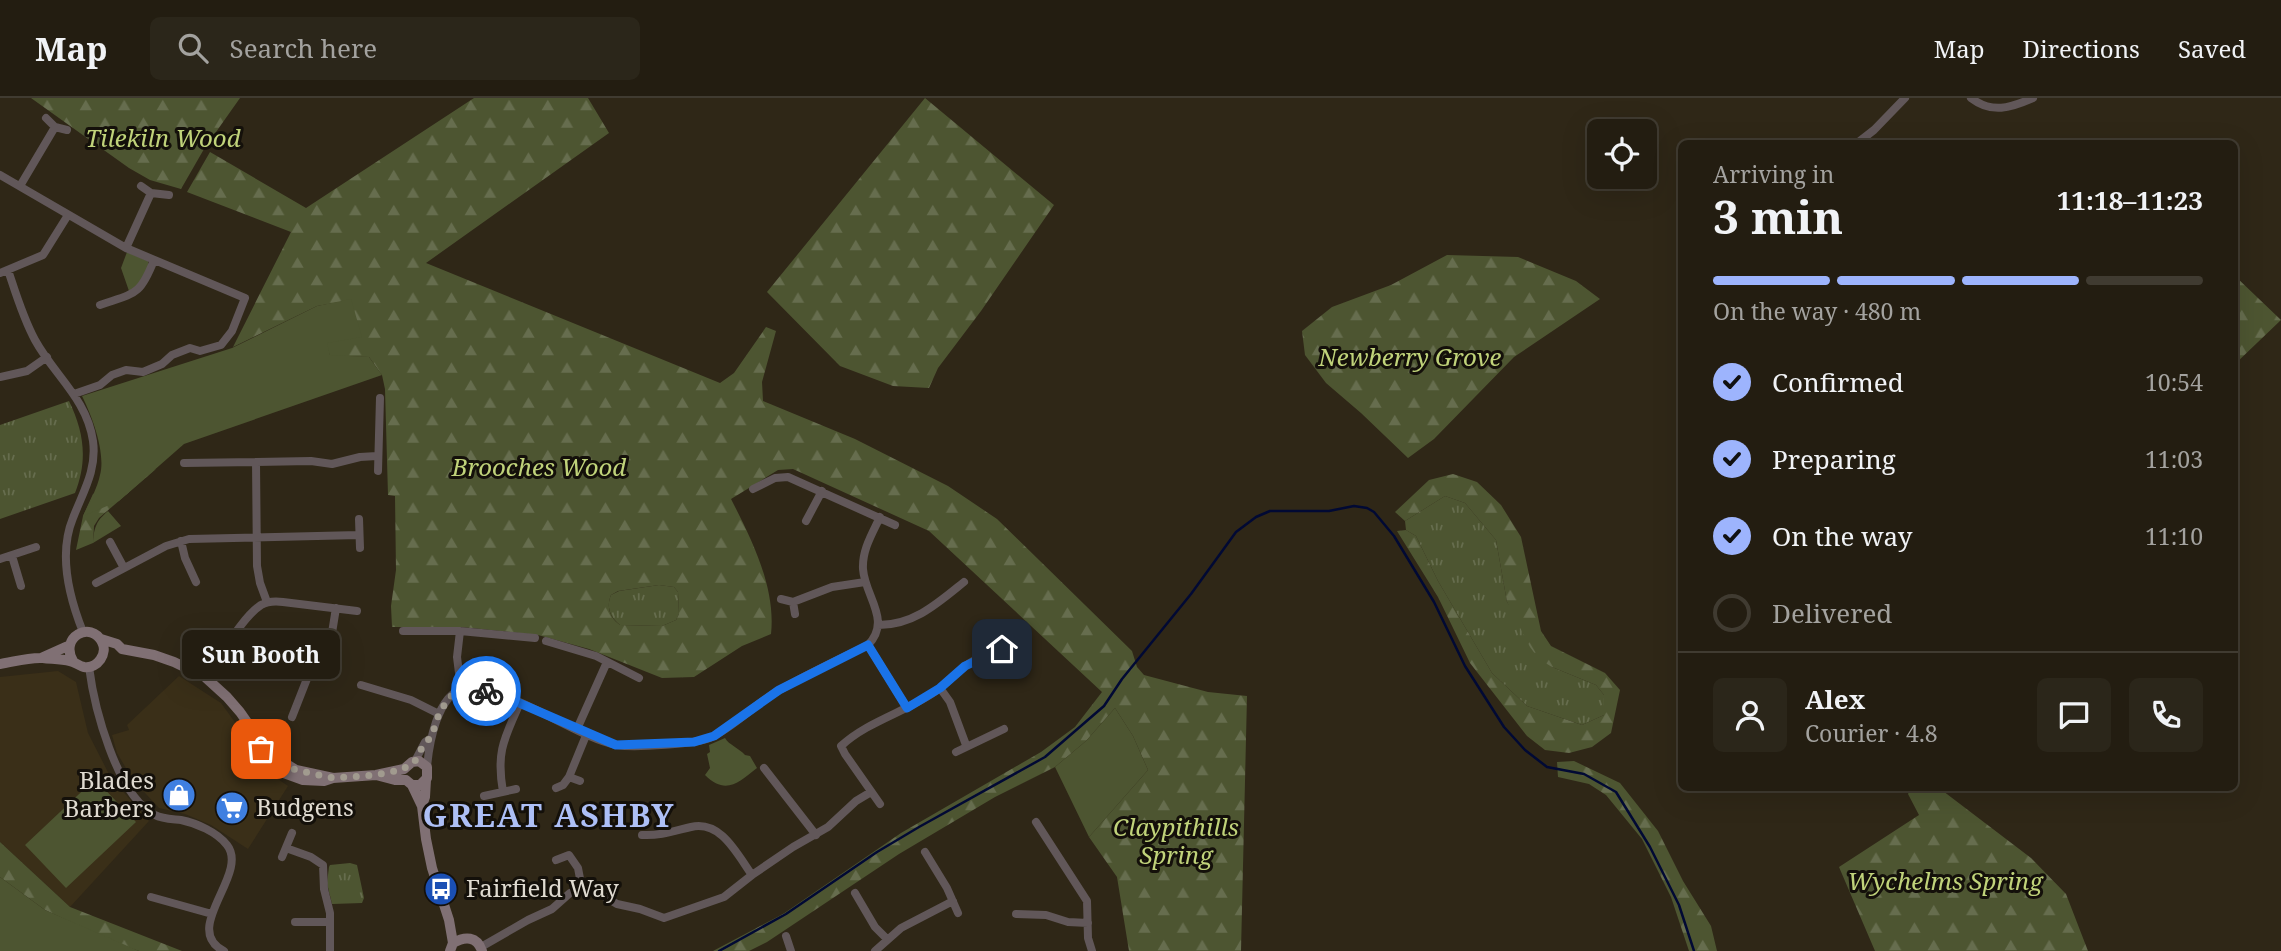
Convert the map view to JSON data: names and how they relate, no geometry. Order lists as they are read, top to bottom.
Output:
{
  "districts": ["GREAT ASHBY"],
  "parks": [
    "Tilekiln Wood",
    "Newberry Grove",
    "Brooches Wood",
    "Claypithills Spring",
    "Wychelms Spring"
  ],
  "places": {
    "other": ["Sun Booth"],
    "shop": ["Blades Barbers"],
    "supermarket": ["Budgens"],
    "bus stop": ["Fairfield Way"]
  },
  "page": {
    "header": "Map",
    "search": "Search here",
    "nav": ["Map", "Directions", "Saved"],
    "heading": ["3 min", "Arriving in", "11:18–11:23"],
    "panel": ["Alex", "Courier · 4.8"],
    "bar": "On the way · 480 m",
    "list": [
      ["Confirmed", "10:54"],
      ["Preparing", "11:03"],
      ["On the way", "11:10"],
      "Delivered"
    ],
    "bubble": "Sun Booth"
  }
}
